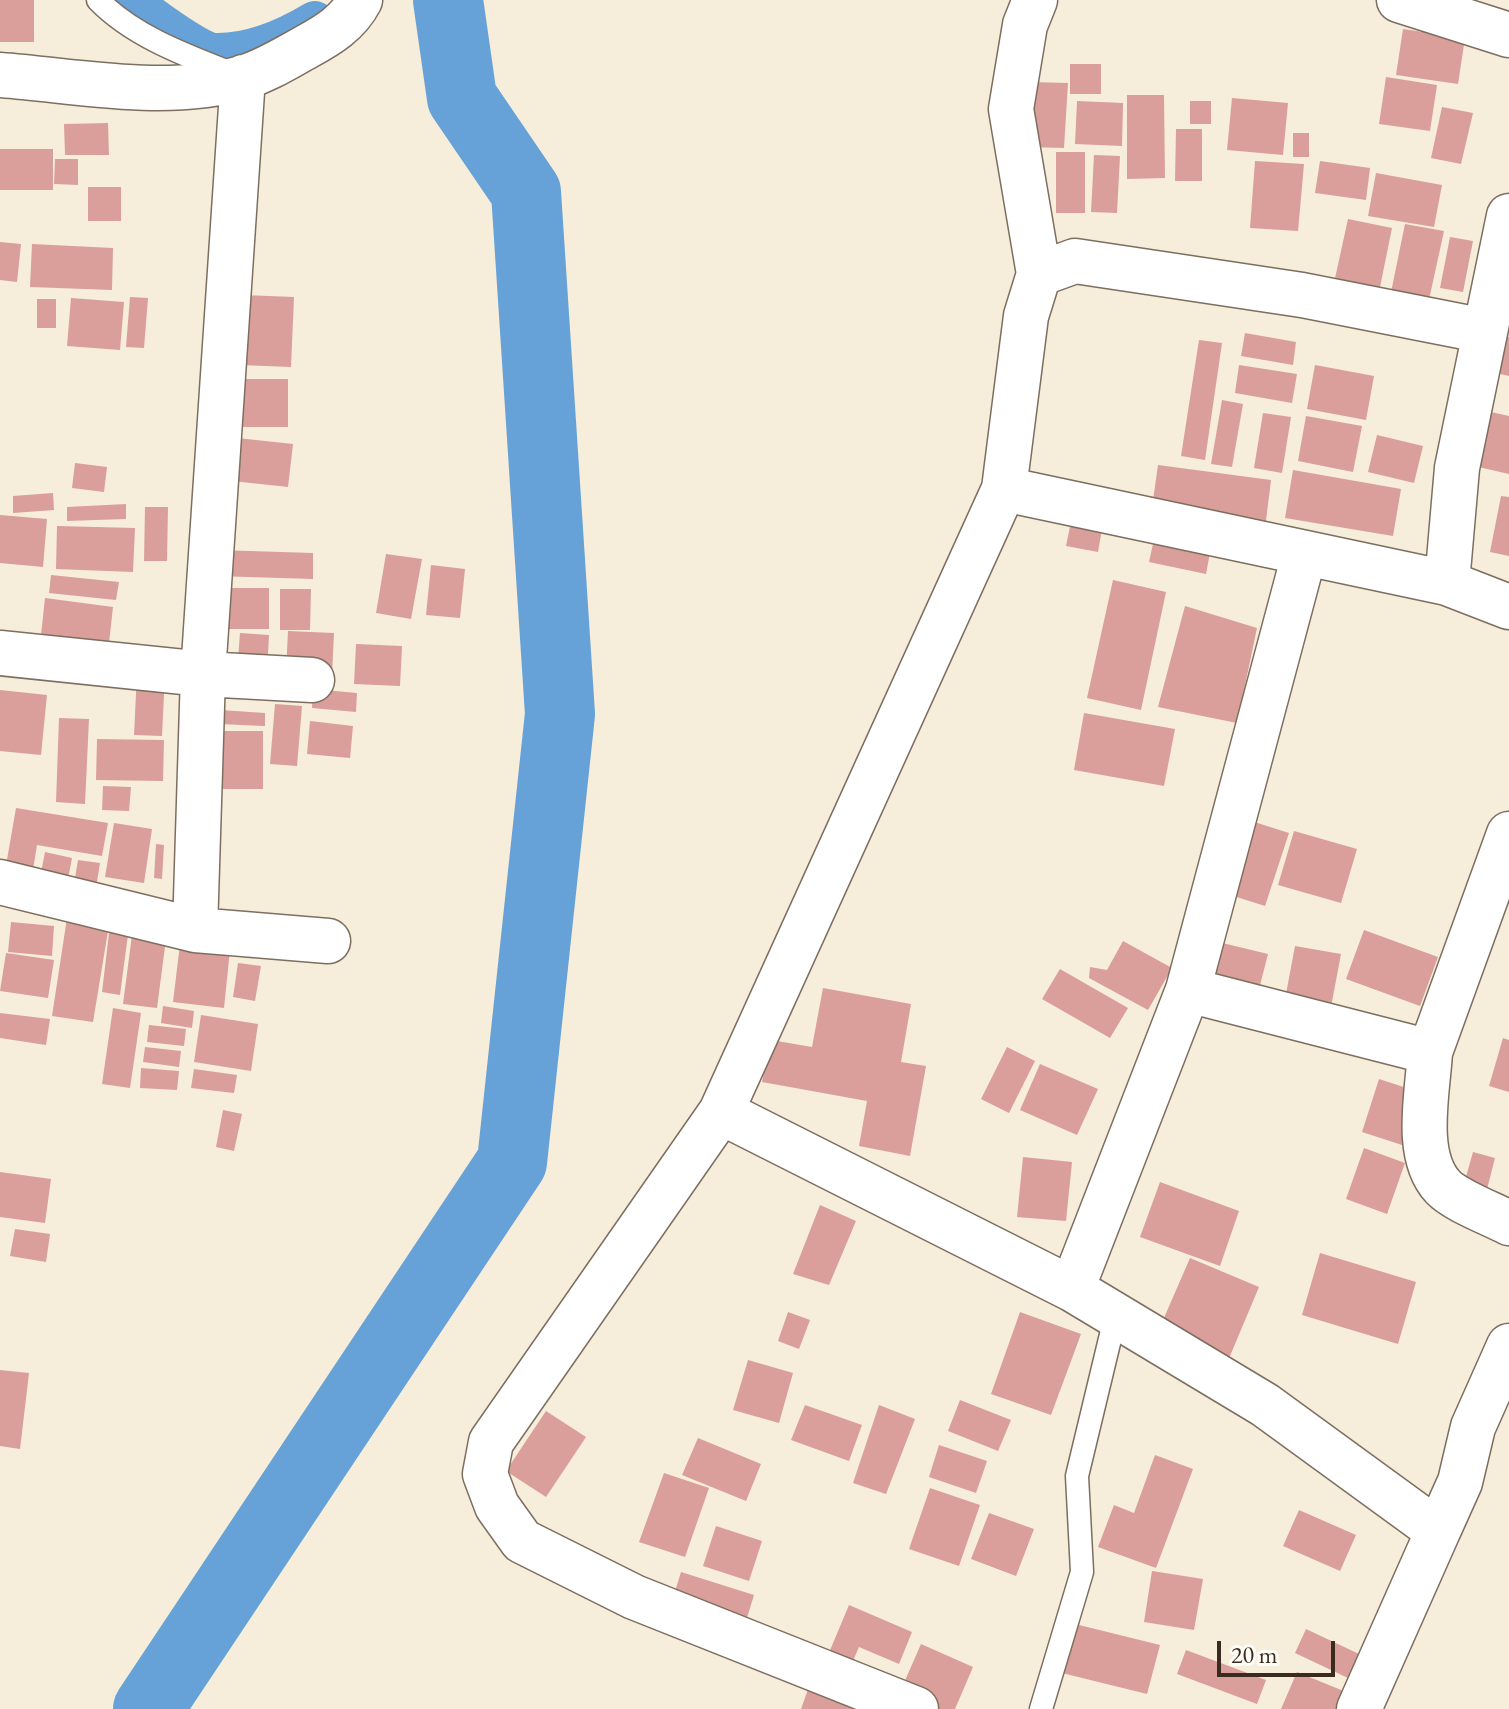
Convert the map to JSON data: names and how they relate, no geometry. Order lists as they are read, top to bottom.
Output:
{
  "scale_bar": "20 m"
}
